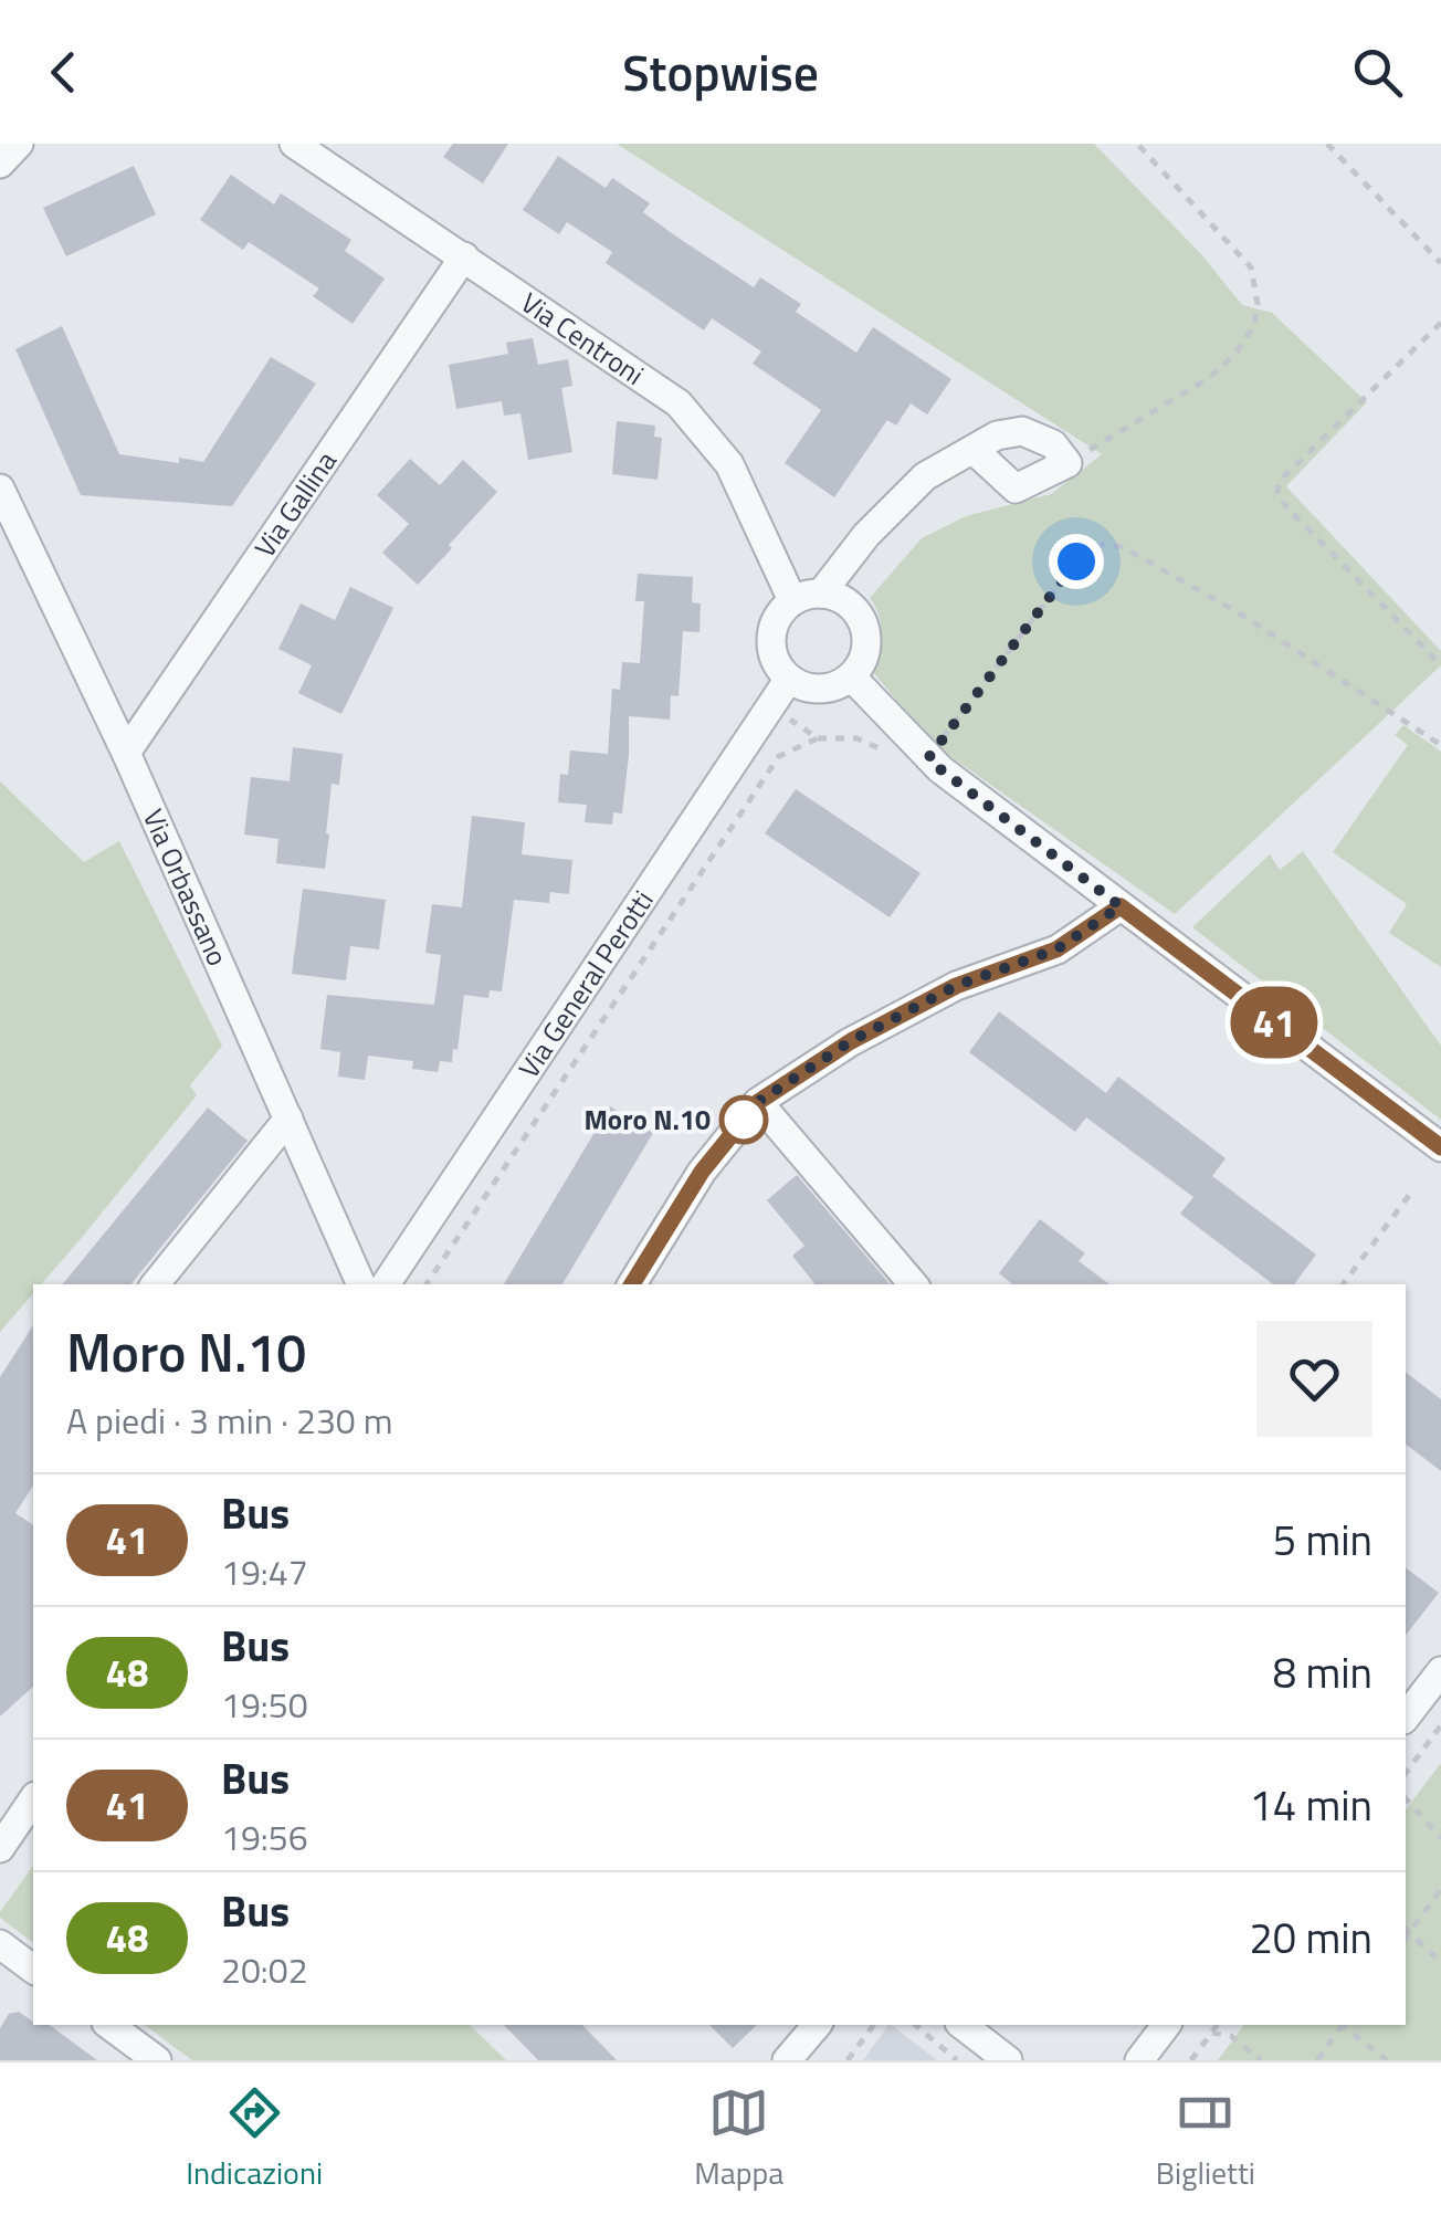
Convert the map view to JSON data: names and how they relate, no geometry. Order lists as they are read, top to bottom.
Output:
{
  "streets": {
    "street": [
      "Via Centroni",
      "Via Gallina",
      "Via Orbassano",
      "Via General Perotti"
    ]
  },
  "crossings": [
    ["Via Centroni", "Via Gallina"],
    ["Via Centroni", "Via General Perotti"],
    ["Via Gallina", "Via Orbassano"]
  ],
  "places": ["Moro N.10"],
  "lines": ["bus line 41"],
  "page": {
    "header": "Stopwise",
    "on_map": "41",
    "heading": ["Moro N.10", "A piedi · 3 min · 230 m"],
    "list": [
      {
        "mark": "41",
        "name": "Bus",
        "note": "19:47",
        "value": "5 min"
      },
      {
        "mark": "48",
        "name": "Bus",
        "note": "19:50",
        "value": "8 min"
      },
      {
        "mark": "41",
        "name": "Bus",
        "note": "19:56",
        "value": "14 min"
      },
      {
        "mark": "48",
        "name": "Bus",
        "note": "20:02",
        "value": "20 min"
      }
    ],
    "tabs": ["Indicazioni", "Mappa", "Biglietti"]
  }
}
